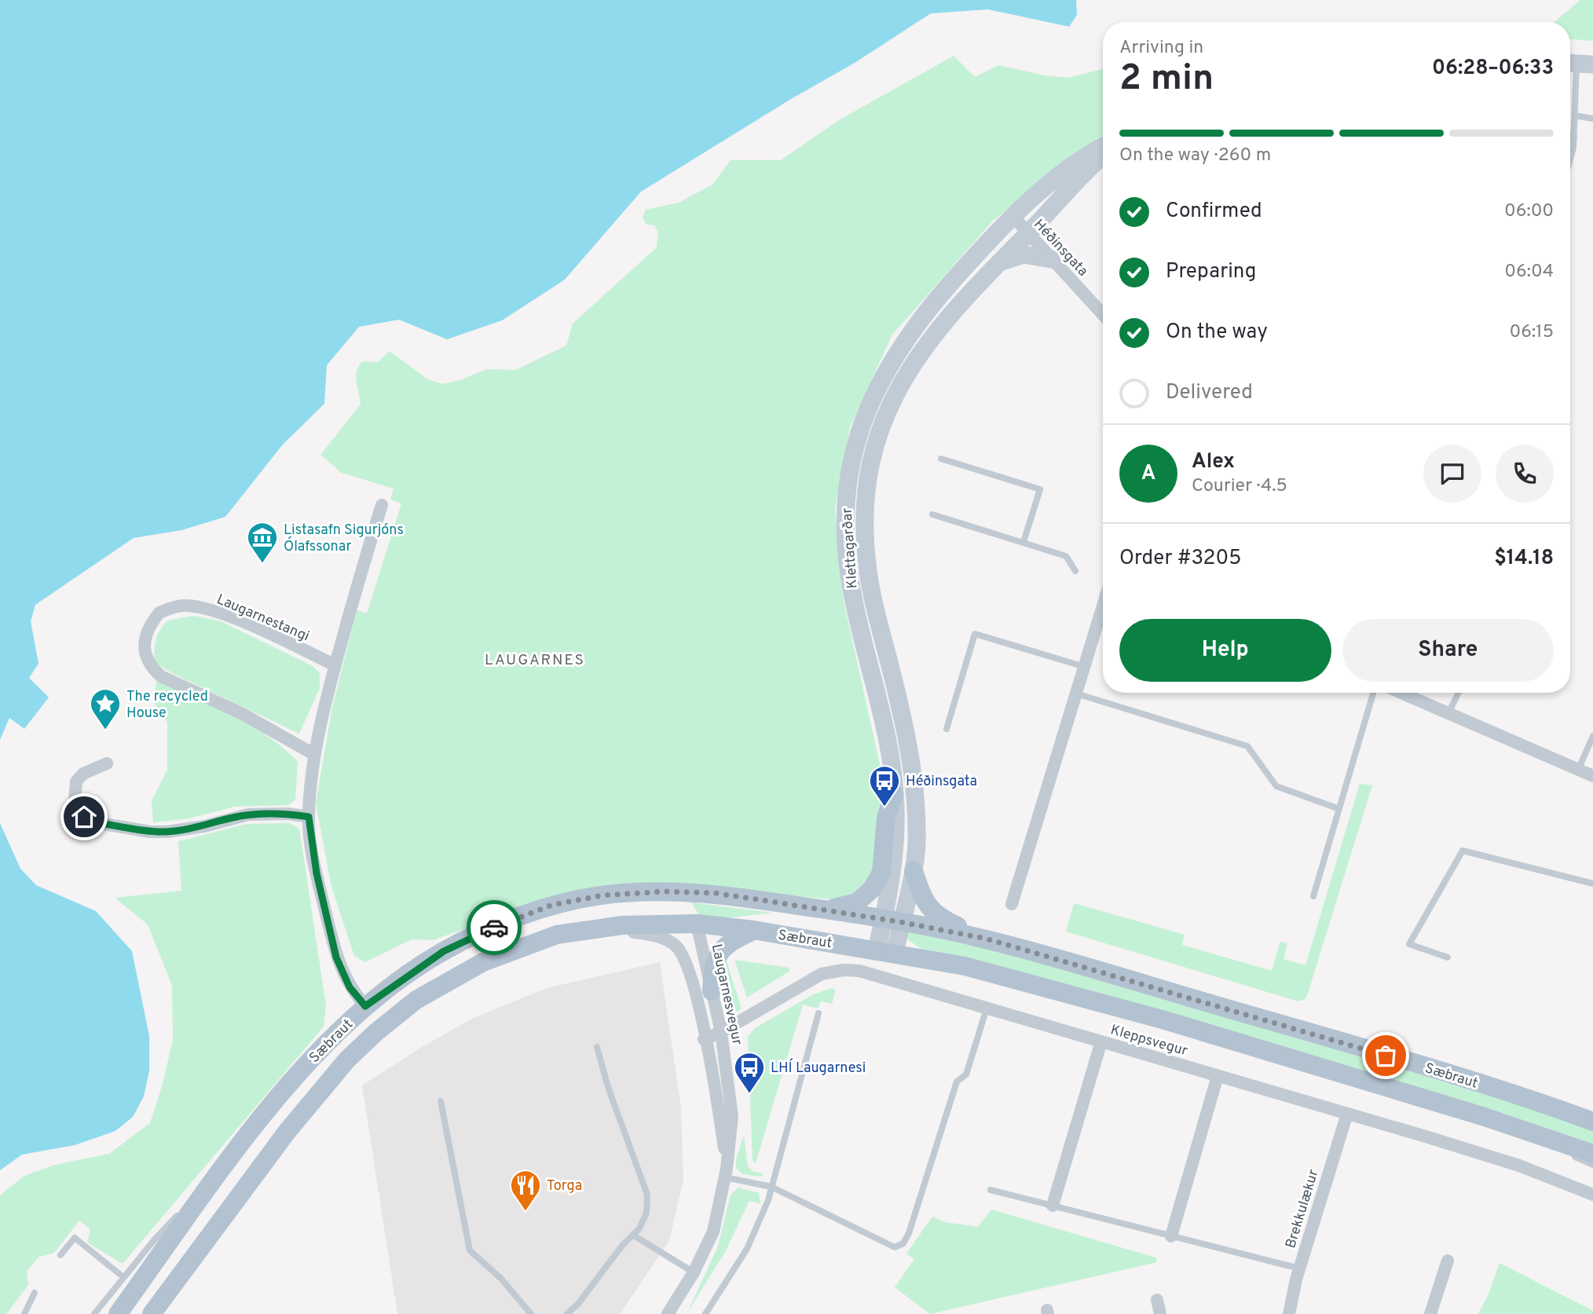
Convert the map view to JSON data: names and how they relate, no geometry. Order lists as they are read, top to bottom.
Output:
{
  "streets": {
    "main road": ["Klettagarðar", "Sæbraut"],
    "street": [
      "Héðinsgata",
      "Laugarnestangi",
      "Laugarnesvegur",
      "Kleppsvegur",
      "Brekkulækur"
    ]
  },
  "crossings": [
    ["Héðinsgata", "Klettagarðar"],
    ["Klettagarðar", "Sæbraut"],
    ["Sæbraut", "Laugarnesvegur"],
    ["Laugarnesvegur", "Kleppsvegur"],
    ["Kleppsvegur", "Brekkulækur"]
  ],
  "districts": ["LAUGARNES"],
  "places": {
    "museum": ["Listasafn Sigurjóns Ólafssonar"],
    "place": ["The recycled House"],
    "bus stop": ["Héðinsgata", "LHÍ Laugarnesi"],
    "restaurant": ["Torga"]
  },
  "page": {
    "heading": ["2 min", "Arriving in", "06:28–06:33"],
    "panel": [
      "Alex",
      "Courier · 4.5",
      "Order #3205",
      "$14.18"
    ],
    "bar": "On the way · 260 m",
    "list": [
      ["Confirmed", "06:00"],
      ["Preparing", "06:04"],
      ["On the way", "06:15"],
      "Delivered"
    ],
    "round": "A",
    "buttons": ["Help", "Share"]
  }
}
